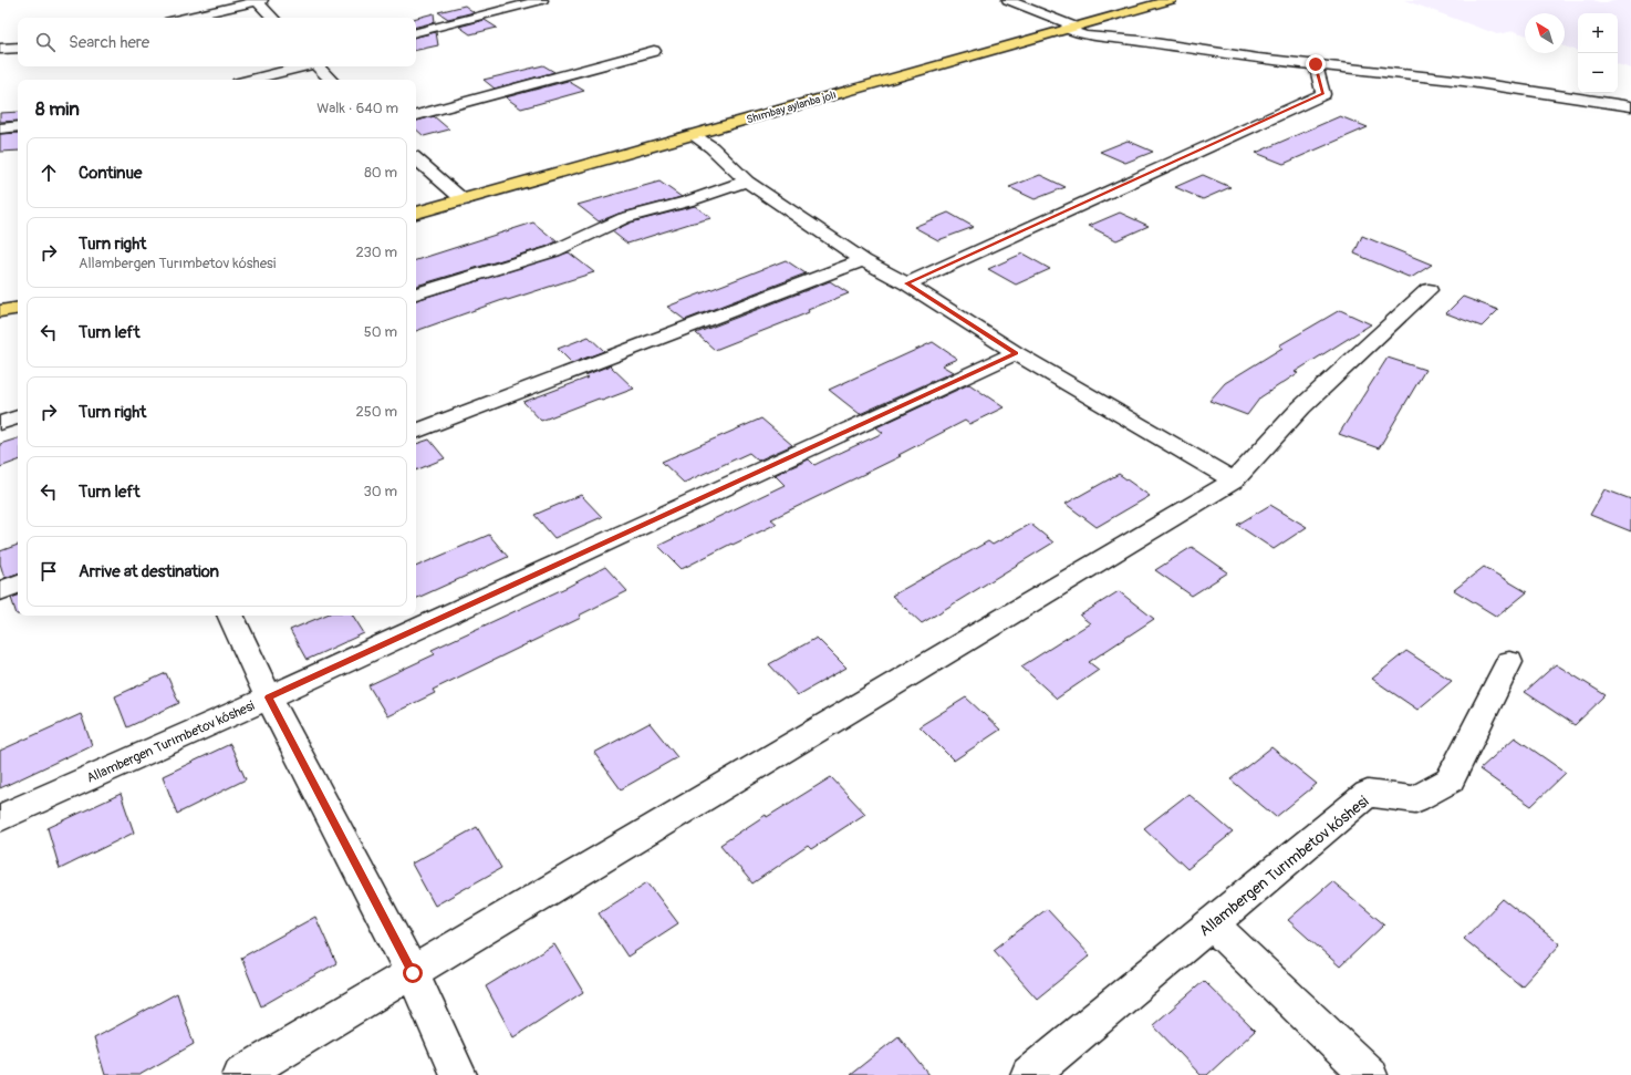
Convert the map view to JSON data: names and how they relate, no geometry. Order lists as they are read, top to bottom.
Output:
{
  "streets": {
    "main road": ["Shımbay aylanba jolı"],
    "street": ["Allambergen Turımbetov kóshesi"]
  },
  "north": "top left",
  "page": {
    "map_buttons": ["+", "−"],
    "search": "Search here",
    "heading": ["8 min", "Walk · 640 m"],
    "list": [
      ["Continue", "80 m"],
      ["Turn right", "Allambergen Turımbetov kóshesi", "230 m"],
      ["Turn left", "50 m"],
      ["Turn right", "250 m"],
      ["Turn left", "30 m"],
      "Arrive at destination"
    ]
  }
}
